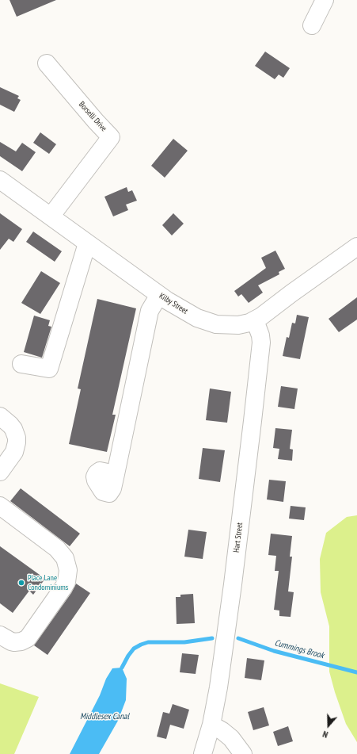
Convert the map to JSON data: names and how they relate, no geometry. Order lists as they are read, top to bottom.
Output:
{
  "streets": {
    "street": ["Borselli Drive", "Kilby Street", "Hart Street"]
  },
  "crossings": [
    ["Borselli Drive", "Kilby Street"],
    ["Kilby Street", "Hart Street"]
  ],
  "water": ["Cummings Brook", "Middlesex Canal"],
  "places": ["Place Lane Condominiums"],
  "north": "bottom"
}
